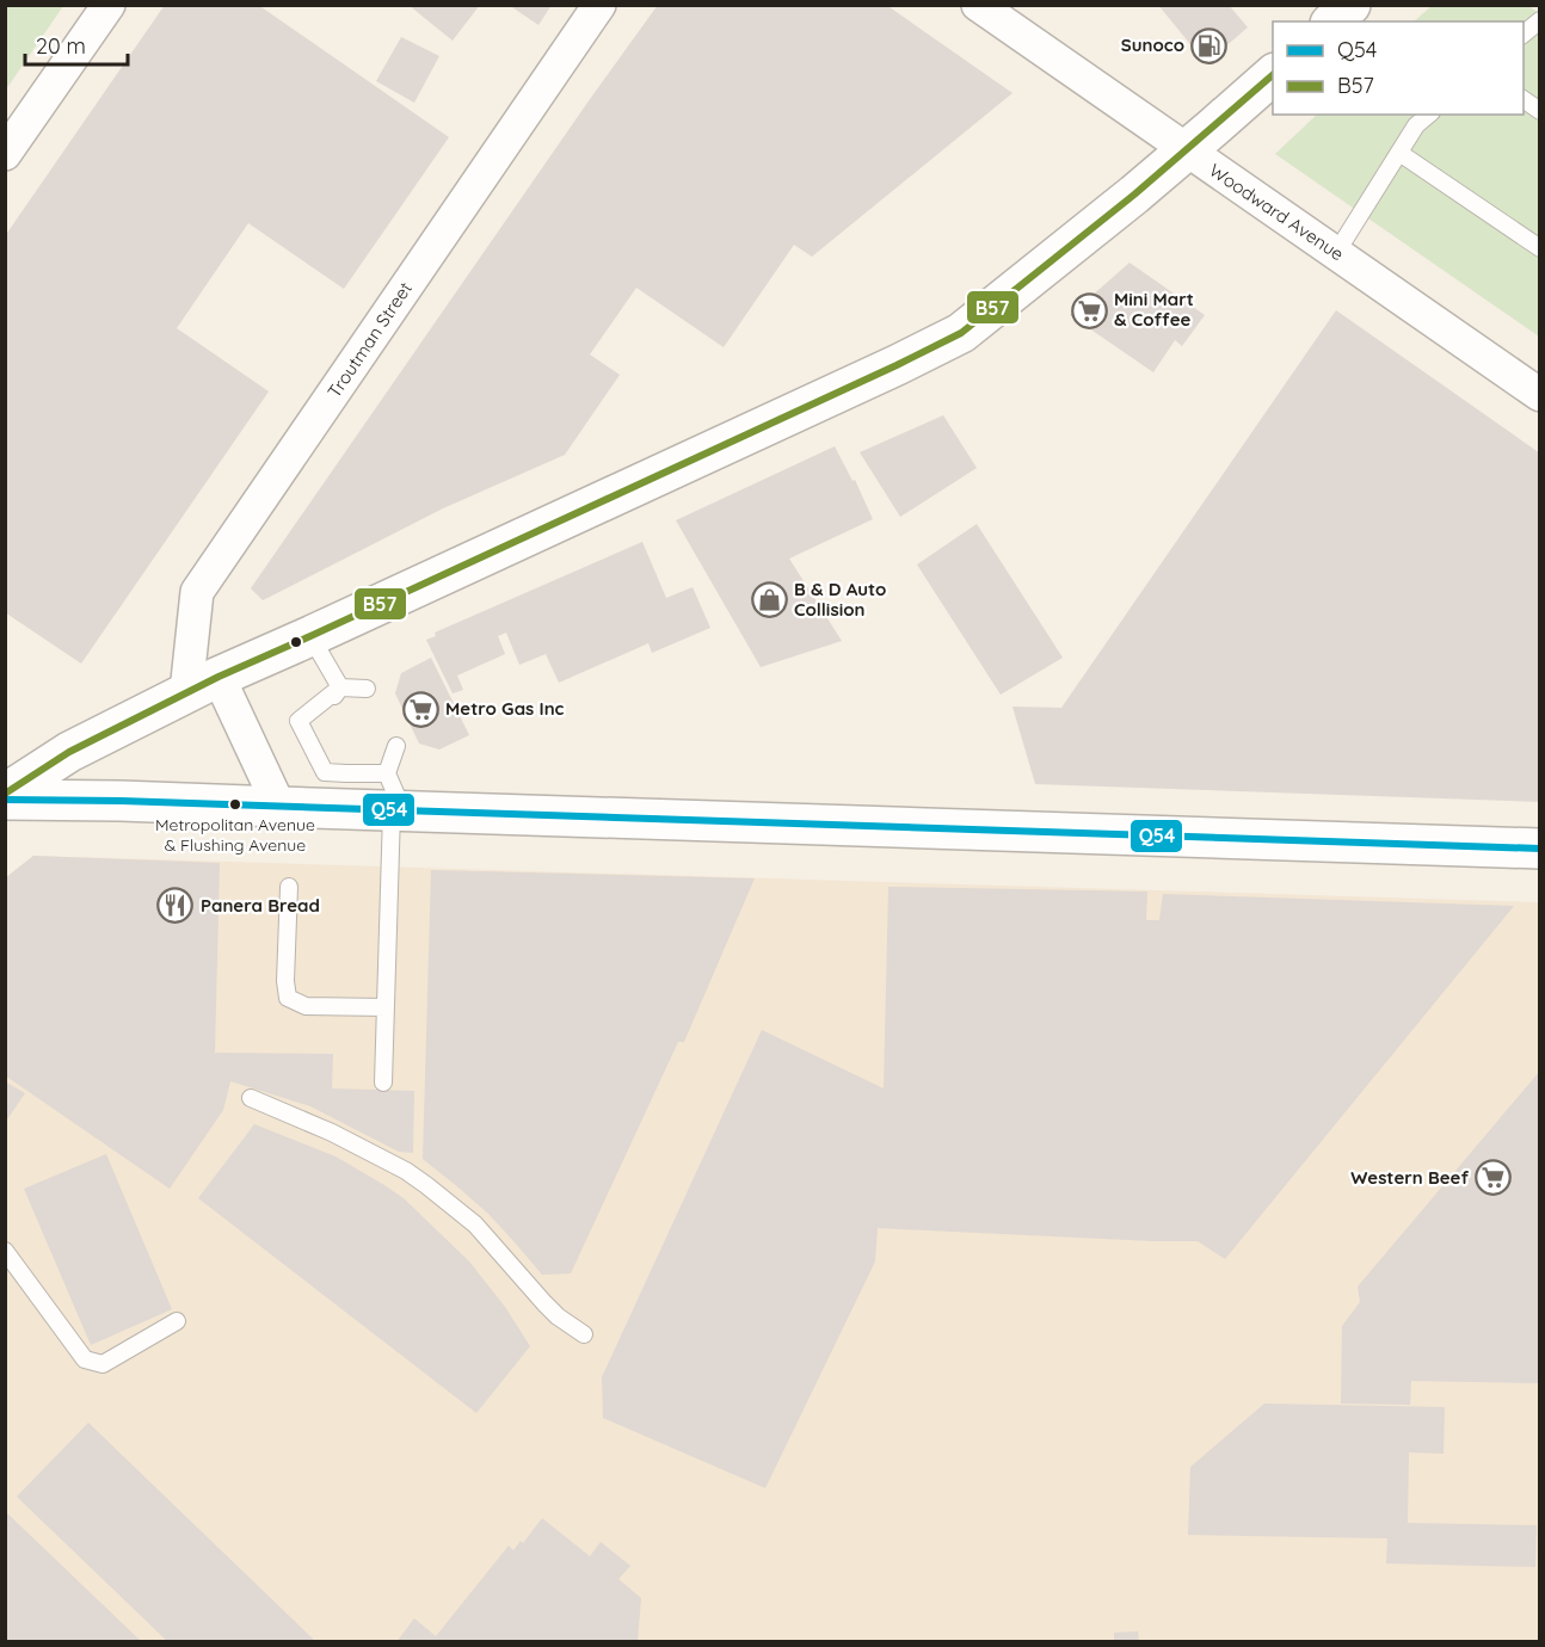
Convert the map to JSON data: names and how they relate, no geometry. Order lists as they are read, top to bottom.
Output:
{
  "streets": {
    "street": ["Woodward Avenue", "Troutman Street"]
  },
  "places": {
    "fuel station": ["Sunoco"],
    "supermarket": ["Mini Mart & Coffee", "Metro Gas Inc", "Western Beef"],
    "shop": ["B & D Auto Collision"],
    "other": ["Metropolitan Avenue & Flushing Avenue"],
    "restaurant": ["Panera Bread"]
  },
  "lines": ["transit line B57", "transit line Q54"],
  "legend": ["Q54", "B57"],
  "scale_bar": "20 m"
}
